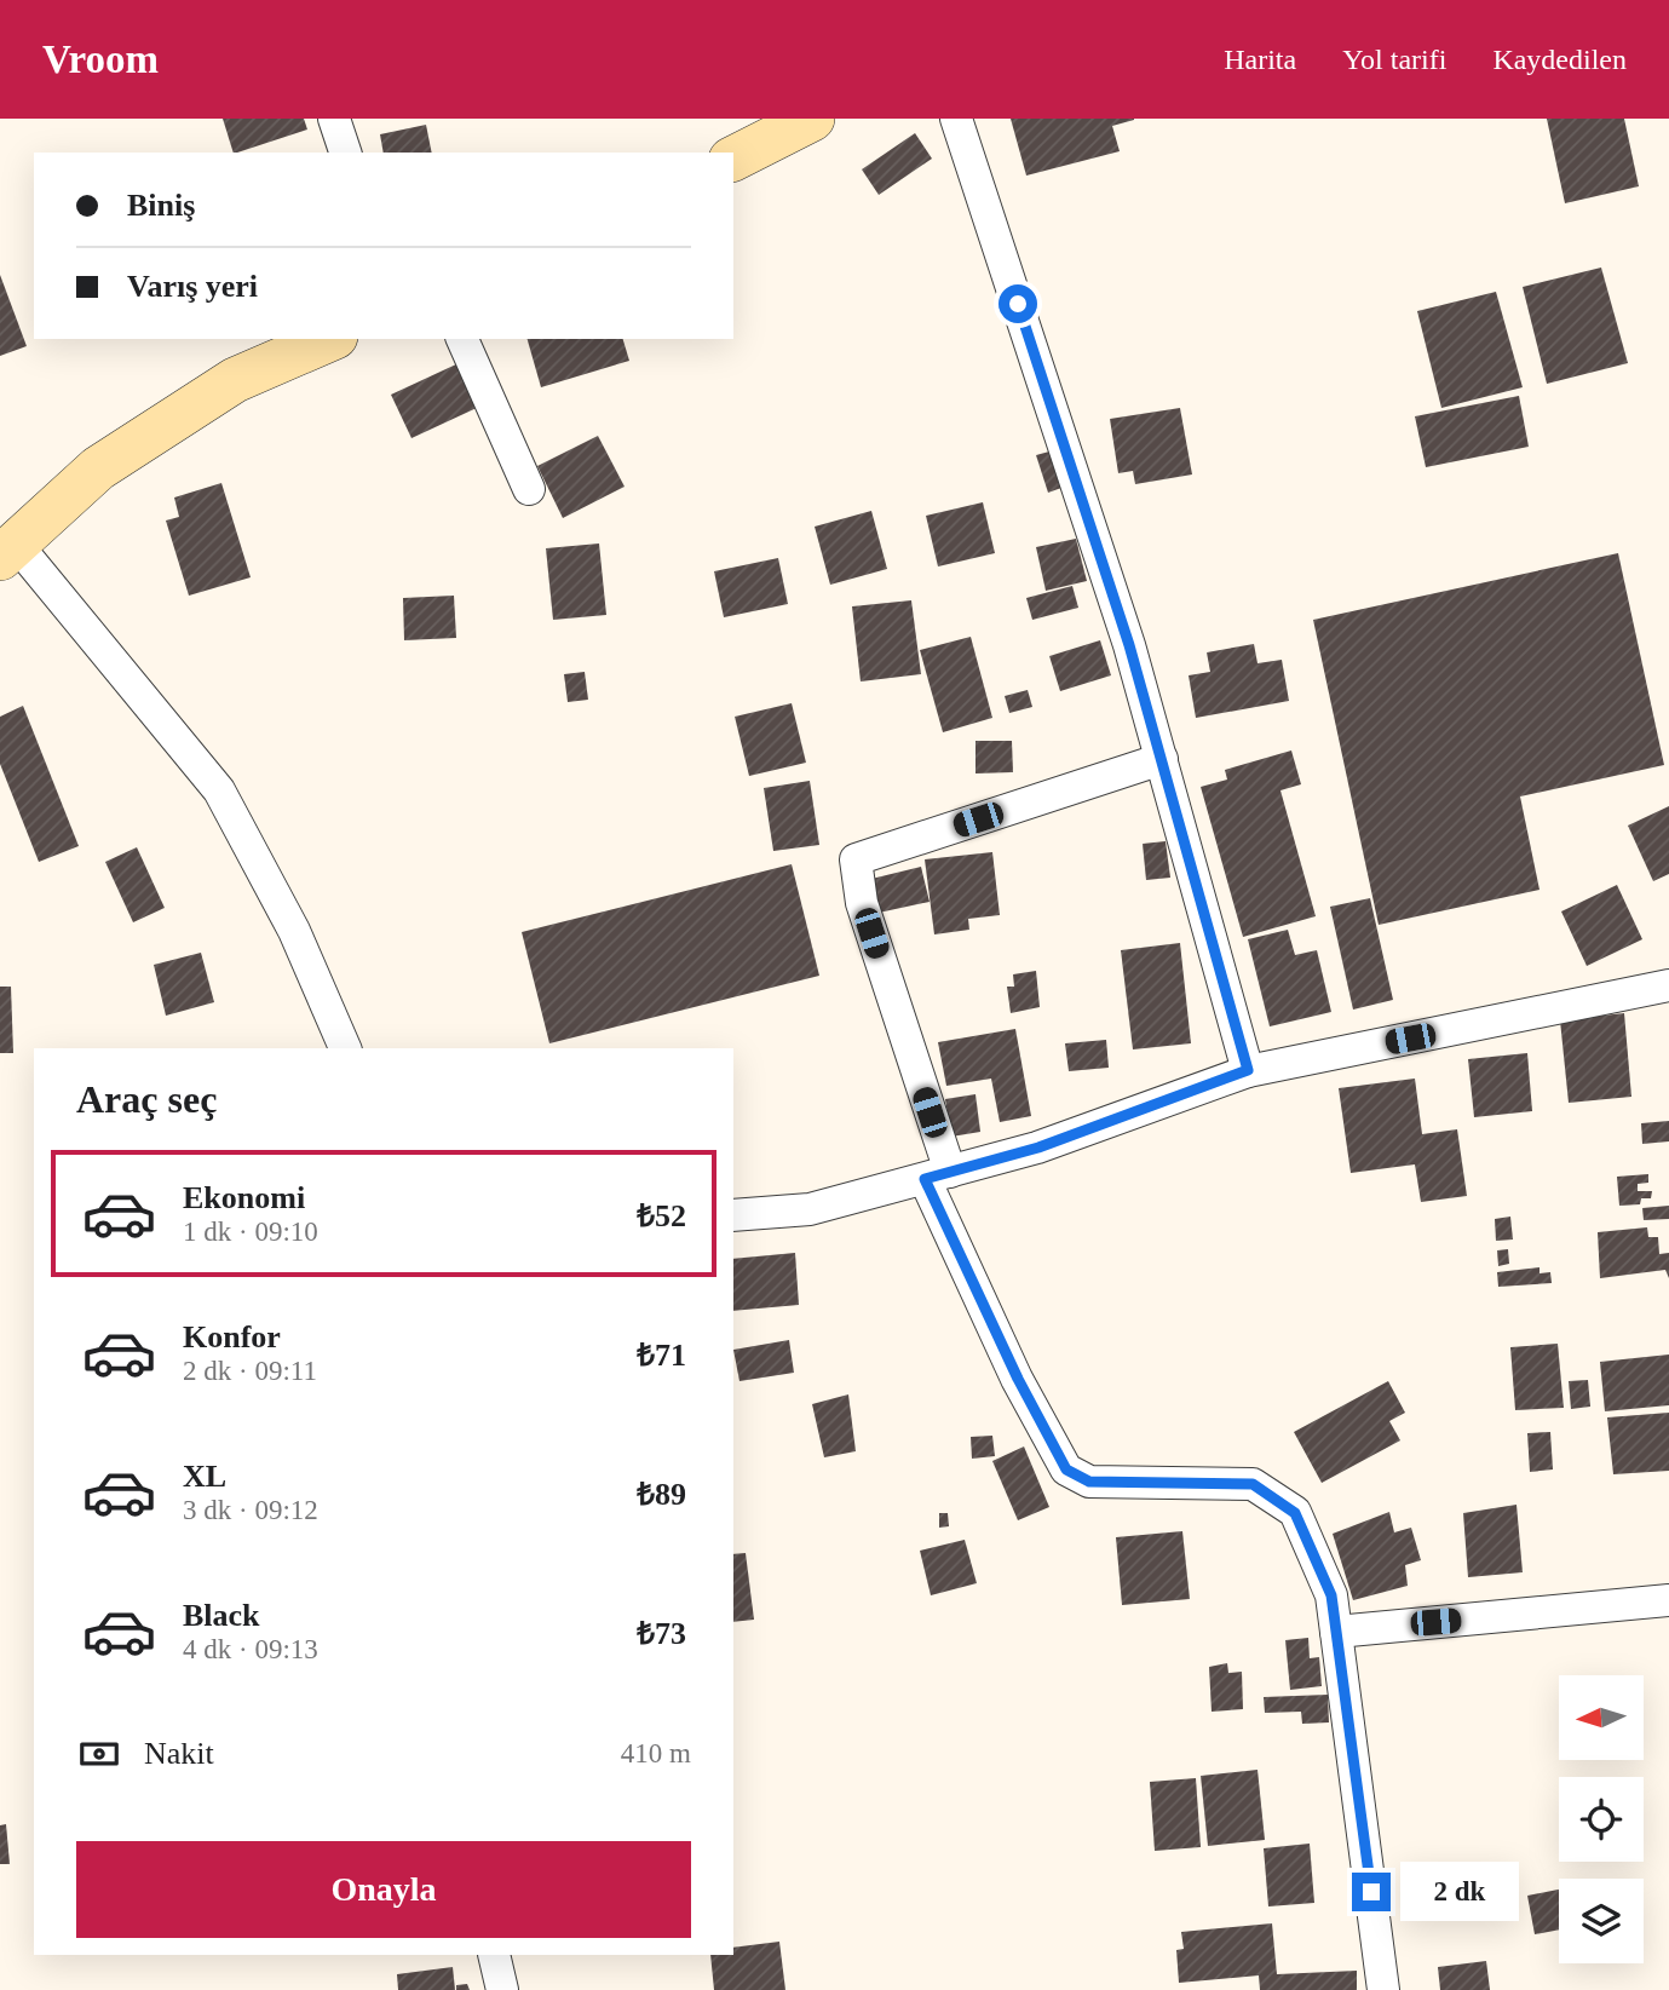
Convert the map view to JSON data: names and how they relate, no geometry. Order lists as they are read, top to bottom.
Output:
{
  "north": "left",
  "page": {
    "header": "Vroom",
    "nav": ["Harita", "Yol tarifi", "Kaydedilen"],
    "banner": ["Biniş", "Varış yeri"],
    "heading": "Araç seç",
    "list": [
      {
        "name": "Ekonomi",
        "note": "1 dk · 09:10",
        "value": "₺52"
      },
      {
        "name": "Konfor",
        "note": "2 dk · 09:11",
        "value": "₺71"
      },
      {
        "name": "XL",
        "note": "3 dk · 09:12",
        "value": "₺89"
      },
      {
        "name": "Black",
        "note": "4 dk · 09:13",
        "value": "₺73"
      }
    ],
    "pay": ["Nakit", "410 m"],
    "buttons": "Onayla",
    "bubble": "2 dk"
  }
}
